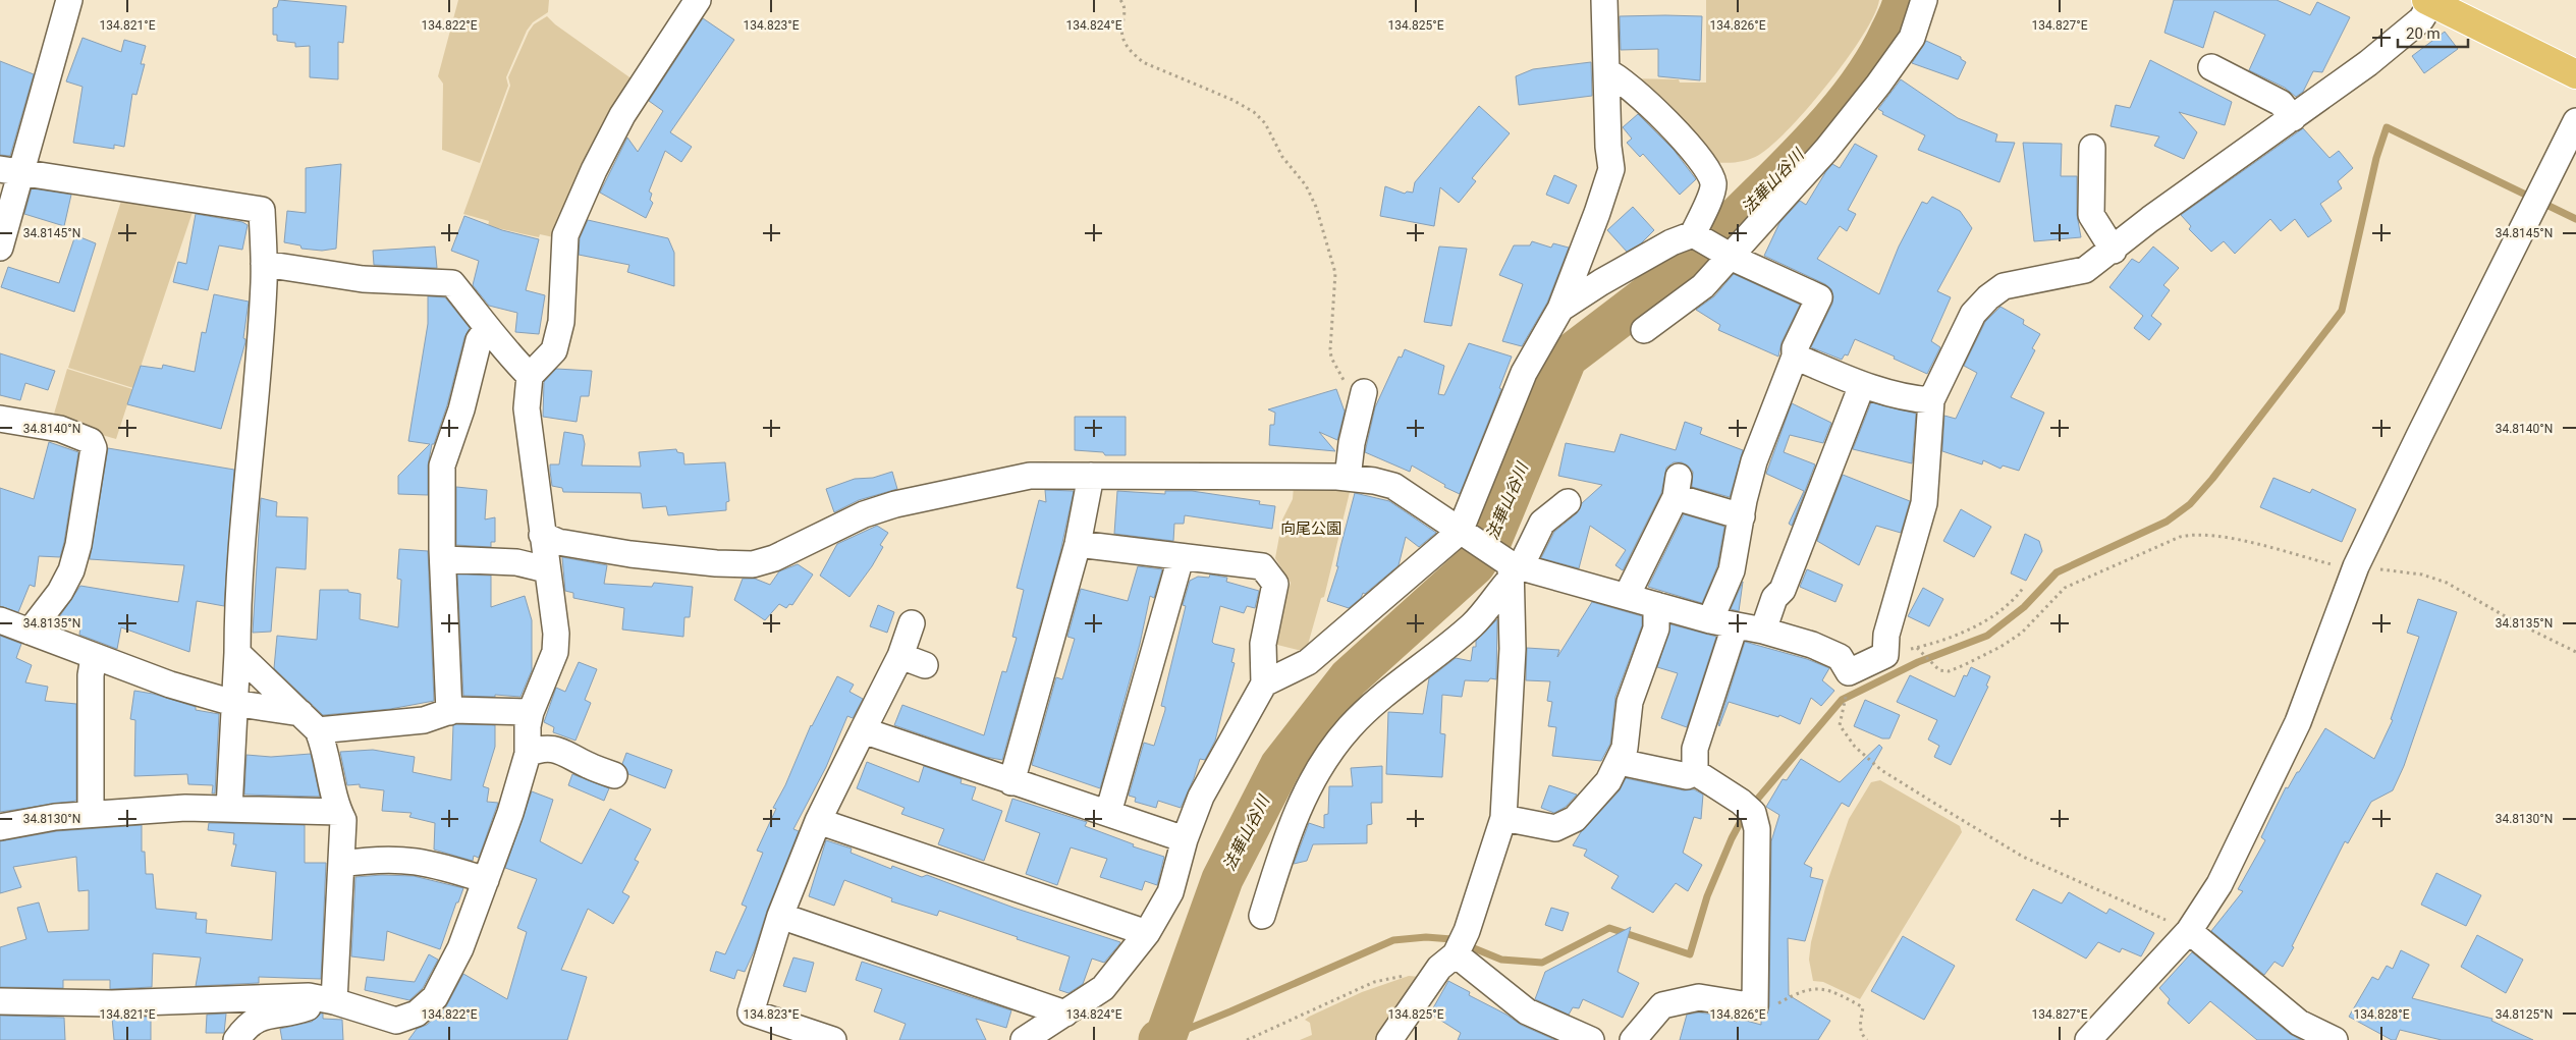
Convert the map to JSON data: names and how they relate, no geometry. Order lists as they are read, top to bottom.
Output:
{
  "water": ["法華山谷川"],
  "parks": ["向尾公園"],
  "scale_bar": "20 m",
  "coordinates": [
    "134.821°E",
    "134.822°E",
    "134.823°E",
    "134.824°E",
    "134.825°E",
    "134.826°E",
    "134.827°E",
    "34.8145°N",
    "34.8140°N",
    "34.8135°N",
    "34.8130°N",
    "34.8125°N",
    "134.828°E"
  ]
}
